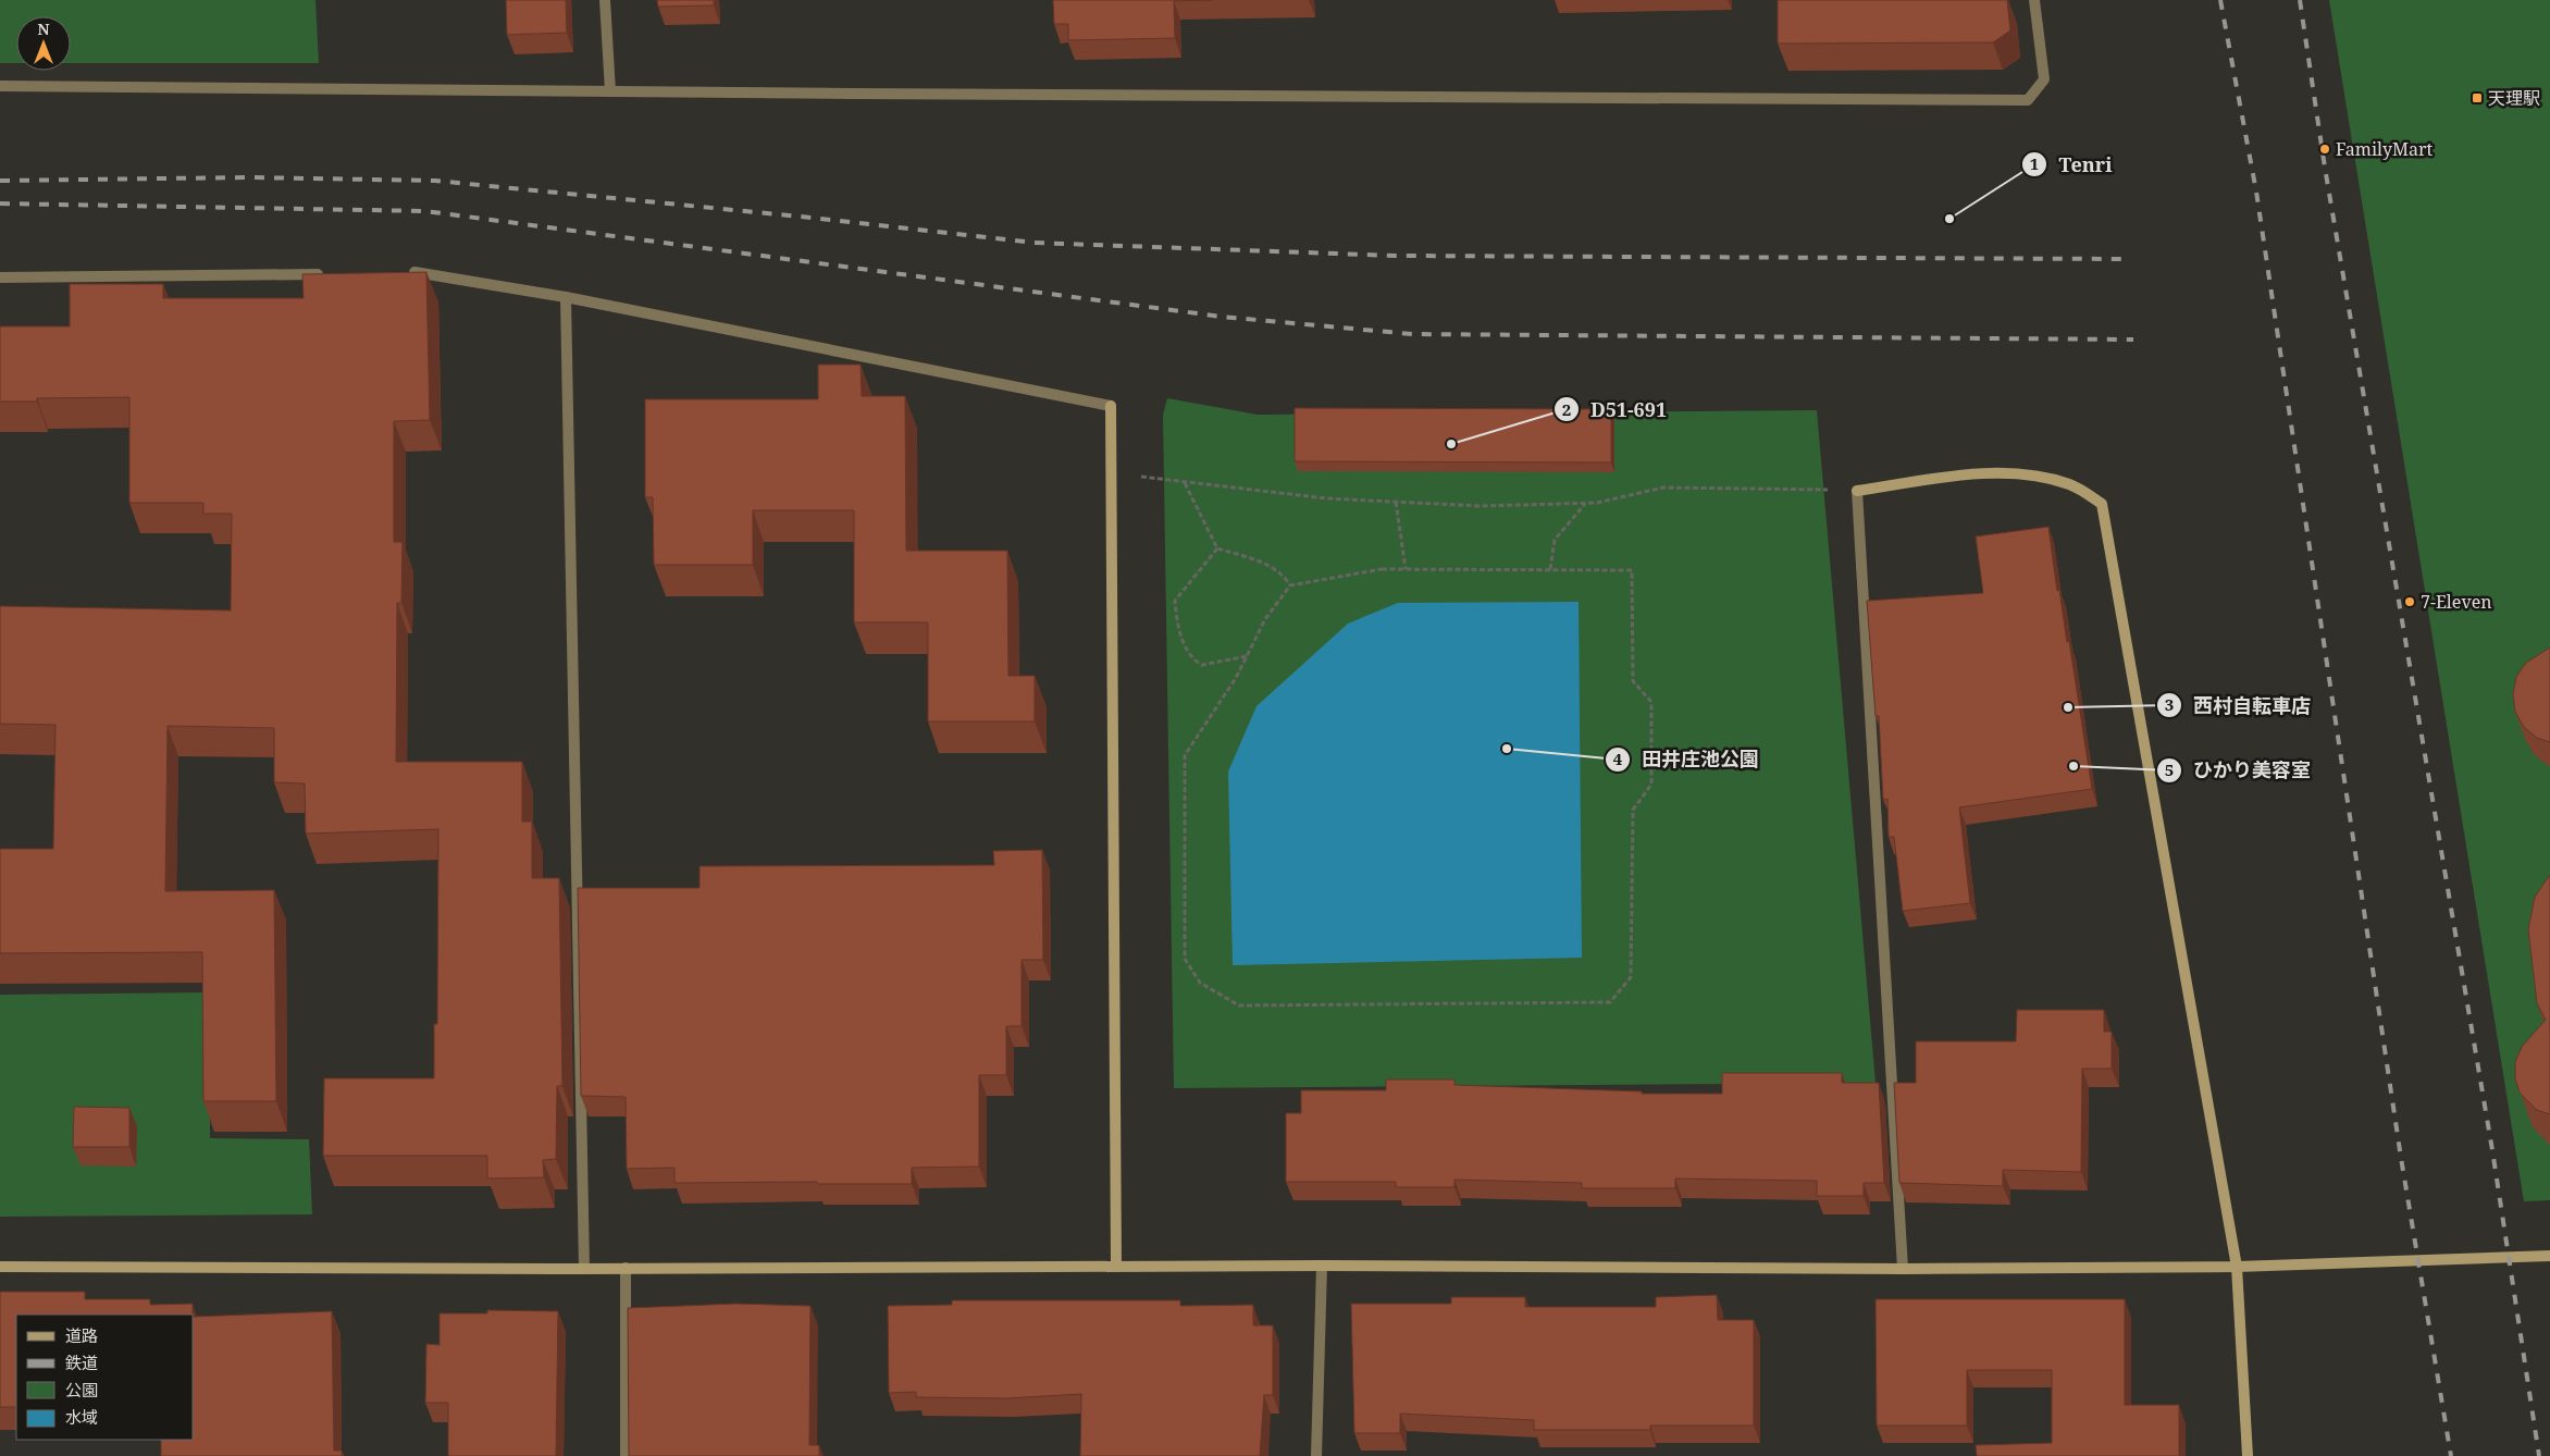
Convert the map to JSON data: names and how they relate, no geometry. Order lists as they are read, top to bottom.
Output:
{
  "places": {
    "transit": ["天理駅"],
    "other": [
      "FamilyMart",
      "Tenri",
      "D51-691",
      "7-Eleven",
      "西村自転車店",
      "田井庄池公園",
      "ひかり美容室"
    ]
  },
  "legend": [
    "道路",
    "鉄道",
    "公園",
    "水域"
  ],
  "north": "top"
}
